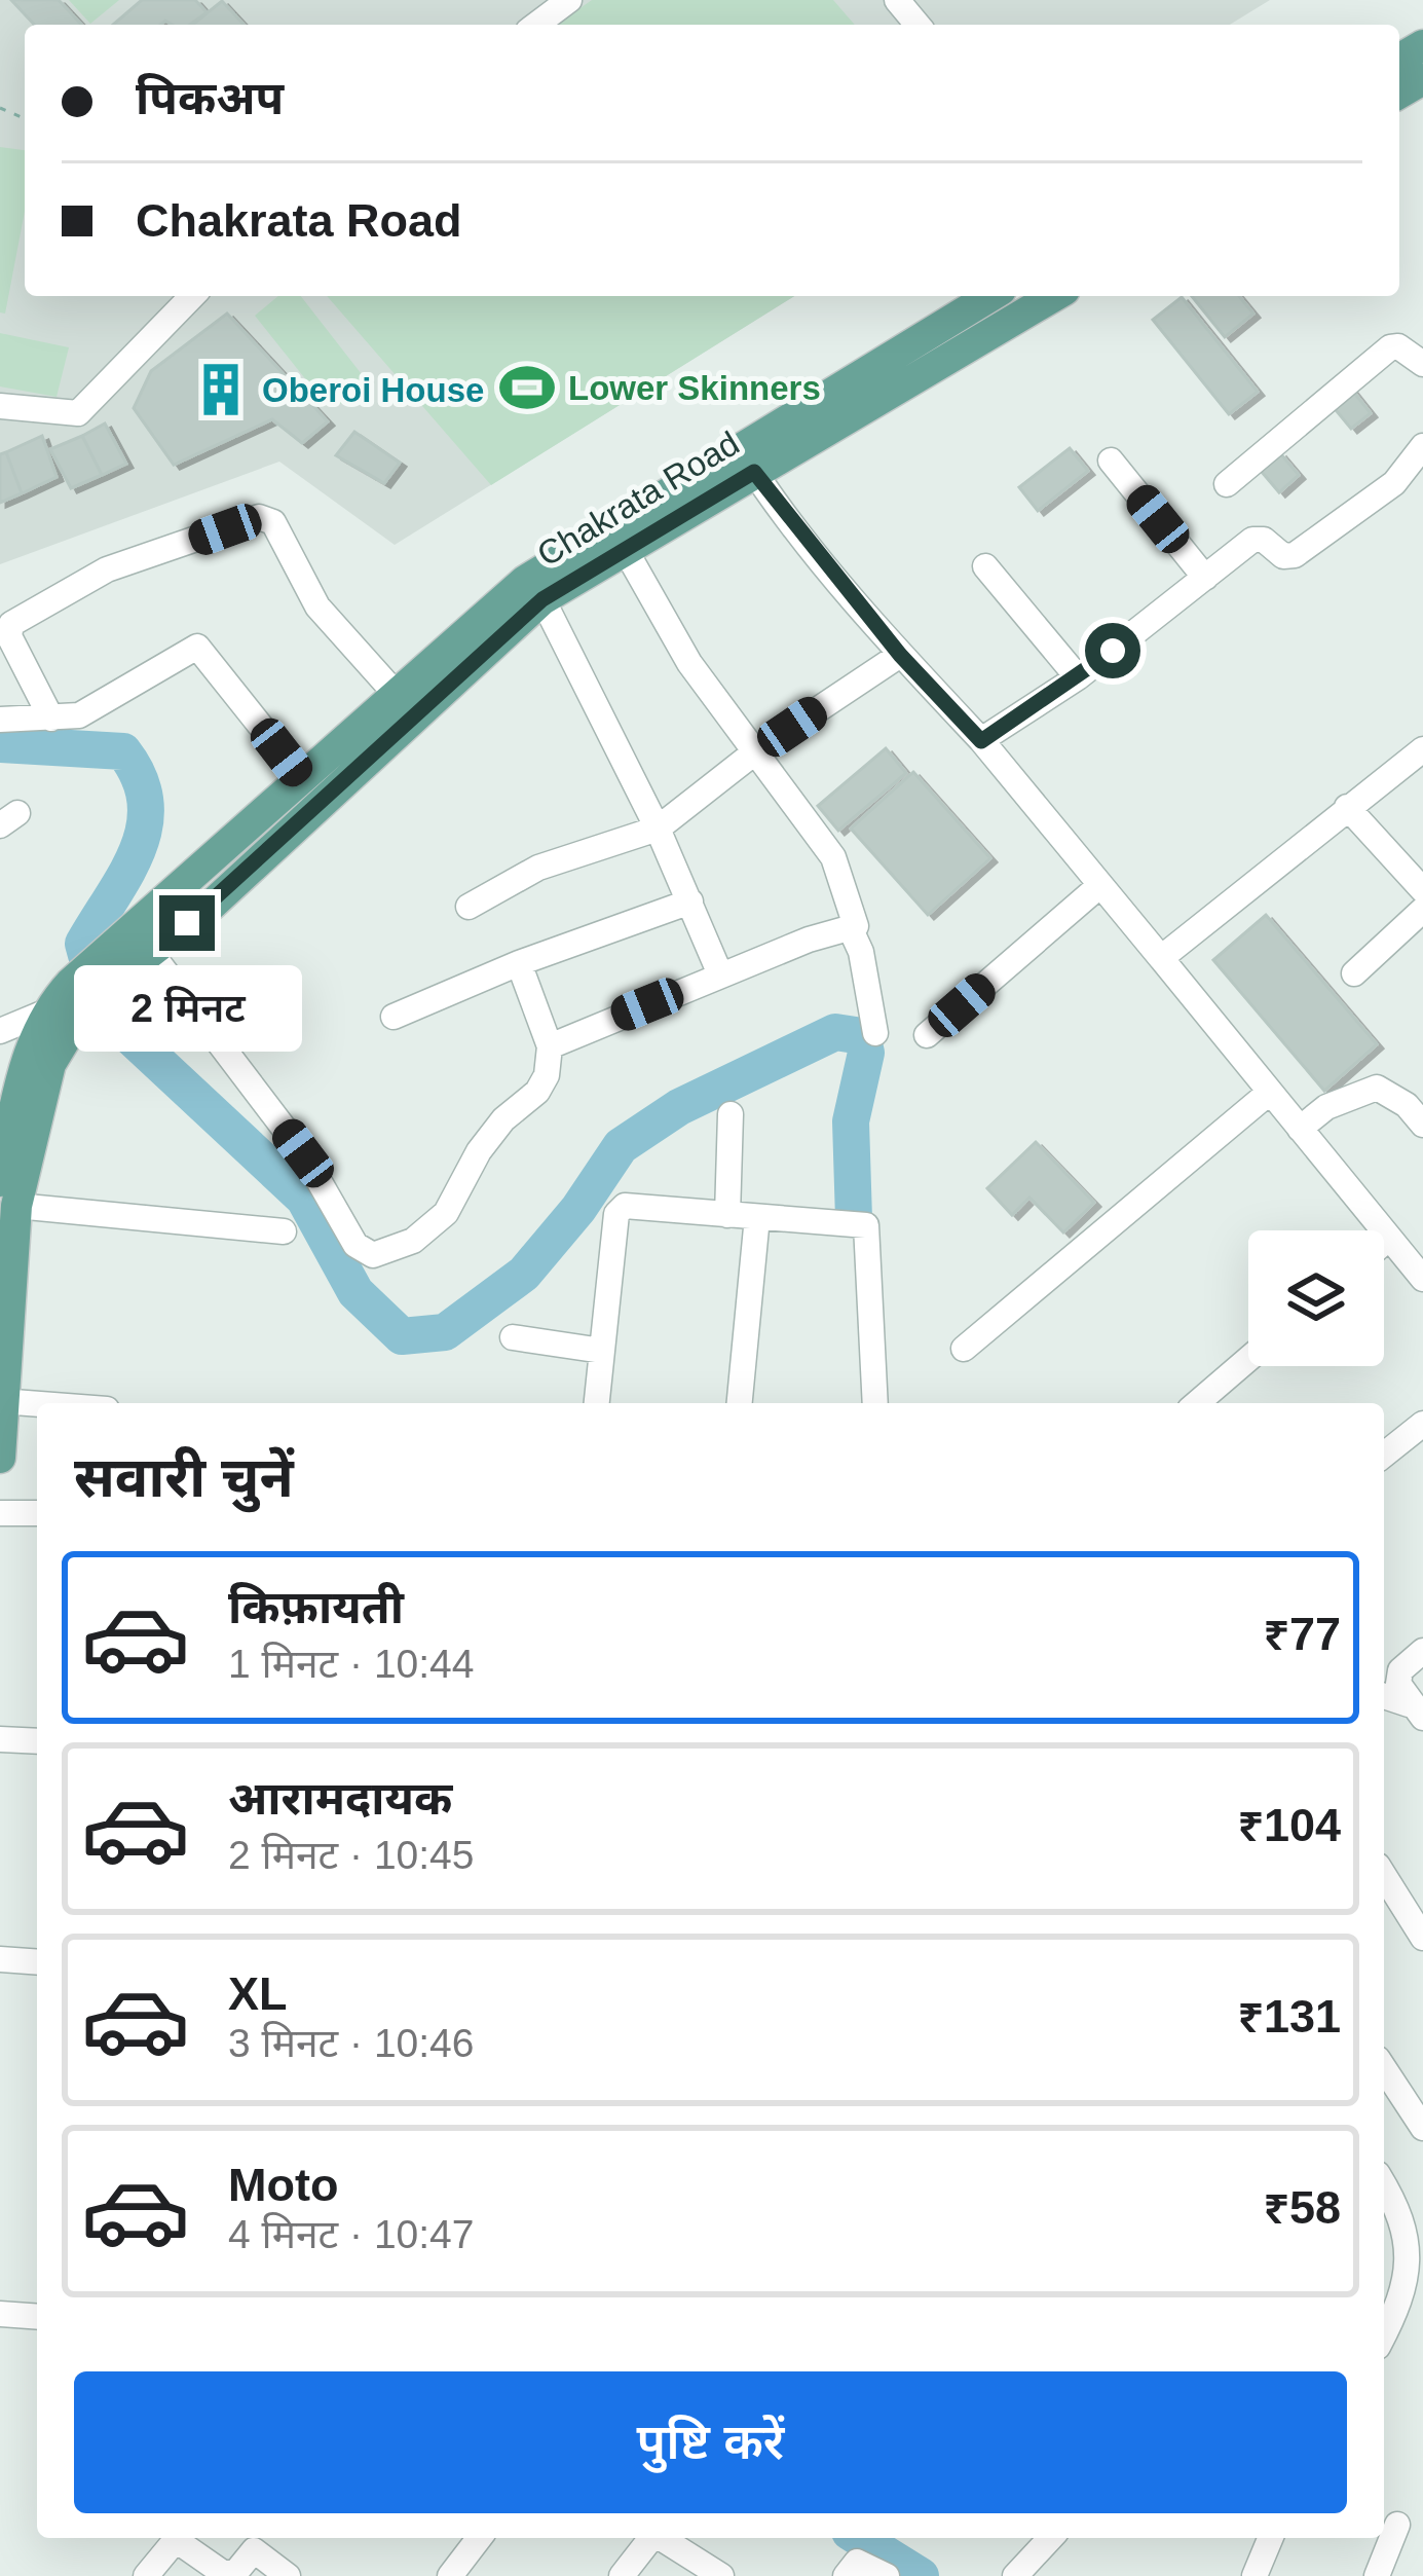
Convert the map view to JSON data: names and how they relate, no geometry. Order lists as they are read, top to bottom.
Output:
{
  "streets": {
    "main road": ["Chakrata Road"]
  },
  "places": {
    "sports": ["Lower Skinners"],
    "building": ["Oberoi House"]
  },
  "page": {
    "banner": ["पिकअप", "Chakrata Road"],
    "bubble": "2 मिनट",
    "heading": "सवारी चुनें",
    "list": [
      {
        "name": "किफ़ायती",
        "note": "1 मिनट · 10:44",
        "value": "₹77"
      },
      {
        "name": "आरामदायक",
        "note": "2 मिनट · 10:45",
        "value": "₹104"
      },
      {
        "name": "XL",
        "note": "3 मिनट · 10:46",
        "value": "₹131"
      },
      {
        "name": "Moto",
        "note": "4 मिनट · 10:47",
        "value": "₹58"
      }
    ],
    "buttons": "पुष्टि करें"
  }
}
